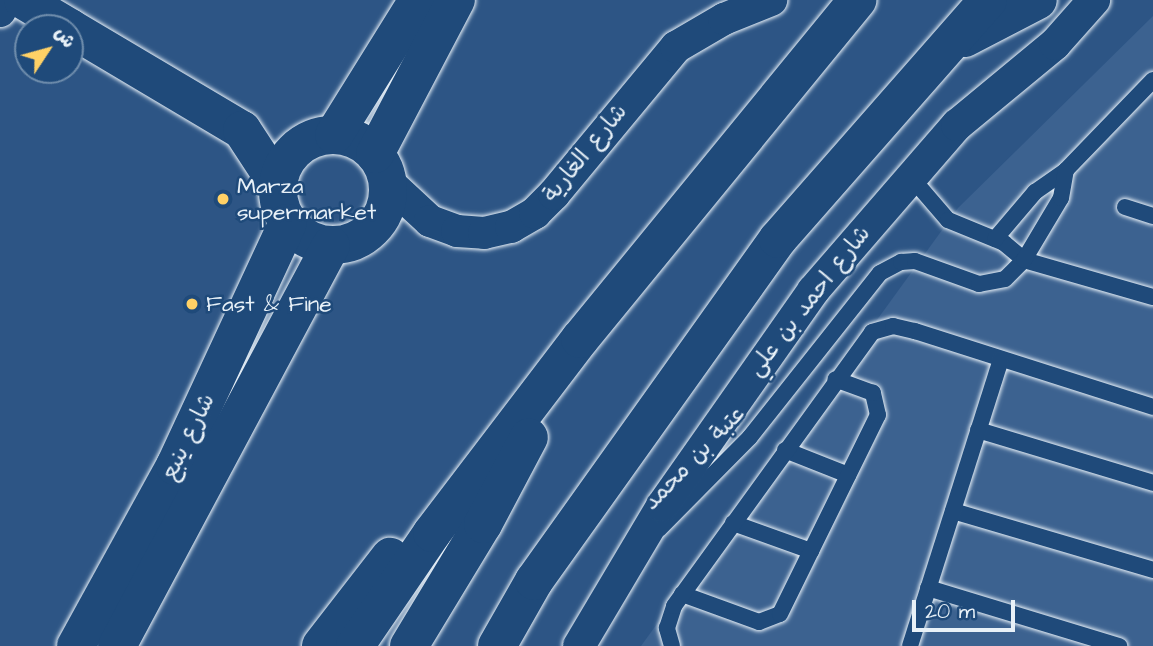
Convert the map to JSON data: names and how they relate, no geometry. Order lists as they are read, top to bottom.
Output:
{
  "streets": {
    "main road": ["شارع ينبع"],
    "street": ["شارع الغارية", "شارع احمد بن علي"],
    "lane": ["عتبة بن محمد"]
  },
  "crossings": [
    ["شارع الغارية", "شارع ينبع"],
    ["شارع احمد بن علي", "عتبة بن محمد"]
  ],
  "places": ["Marza supermarket", "Fast & Fine"],
  "scale_bar": "20 m",
  "north": "top right"
}
